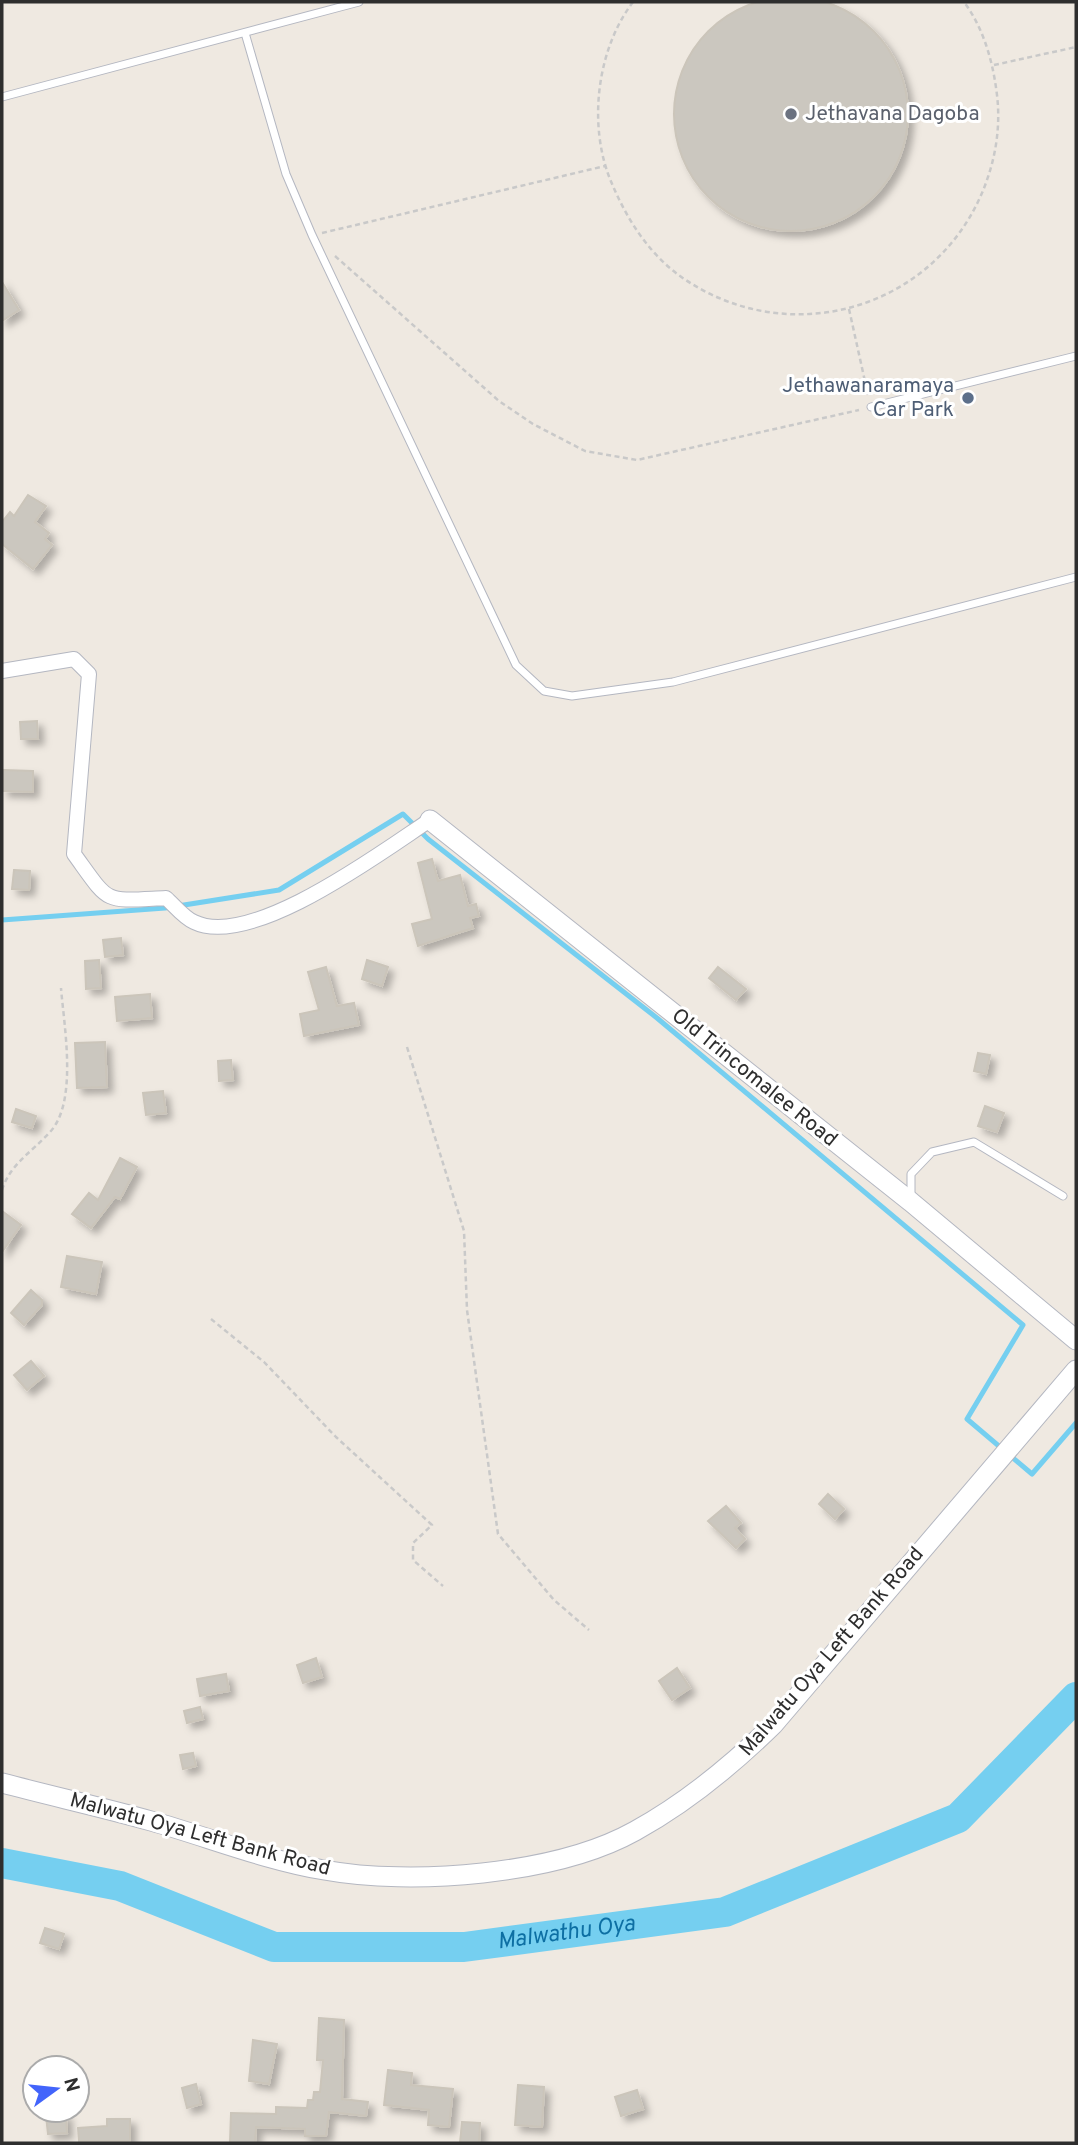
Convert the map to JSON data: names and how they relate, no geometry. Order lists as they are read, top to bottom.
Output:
{
  "streets": {
    "main road": ["Old Trincomalee Road", "Malwatu Oya Left Bank Road"]
  },
  "water": ["Malwathu Oya"],
  "places": ["Jethavana Dagoba", "Jethawanaramaya Car Park"],
  "north": "right"
}
